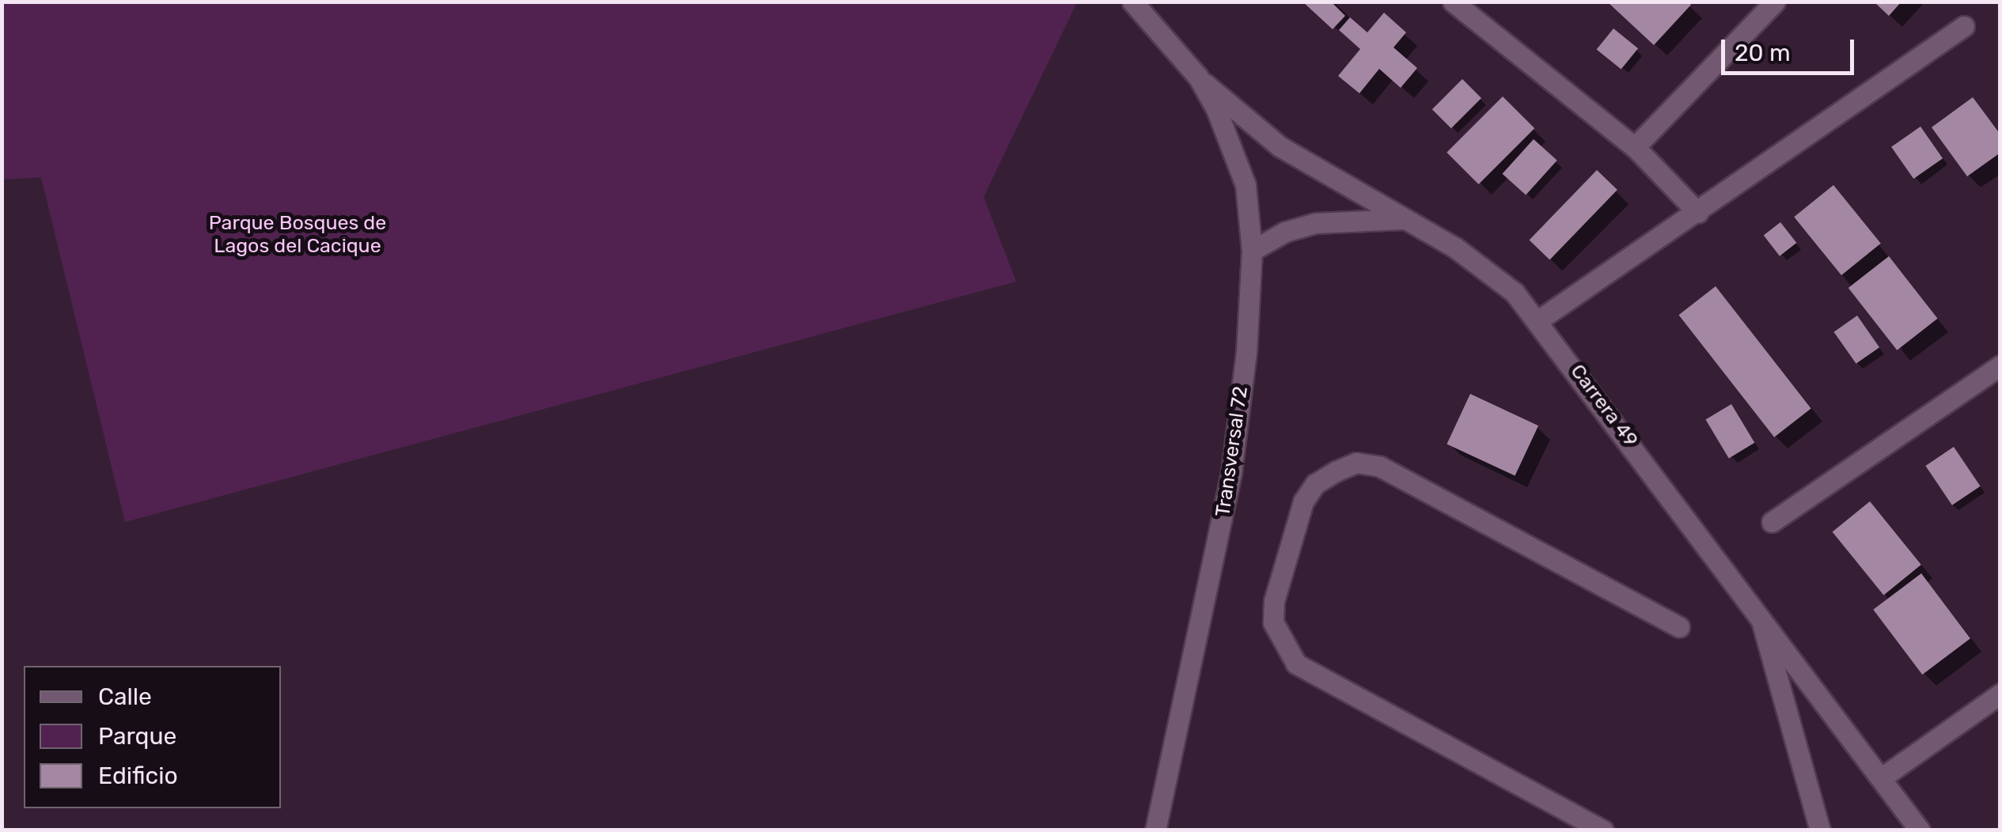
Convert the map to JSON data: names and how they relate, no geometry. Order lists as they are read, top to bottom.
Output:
{
  "streets": {
    "street": ["Carrera 49", "Transversal 72"]
  },
  "crossings": [
    ["Carrera 49", "Transversal 72"]
  ],
  "parks": ["Parque Bosques de Lagos del Cacique"],
  "legend": ["Calle", "Parque", "Edificio"],
  "scale_bar": "20 m"
}
